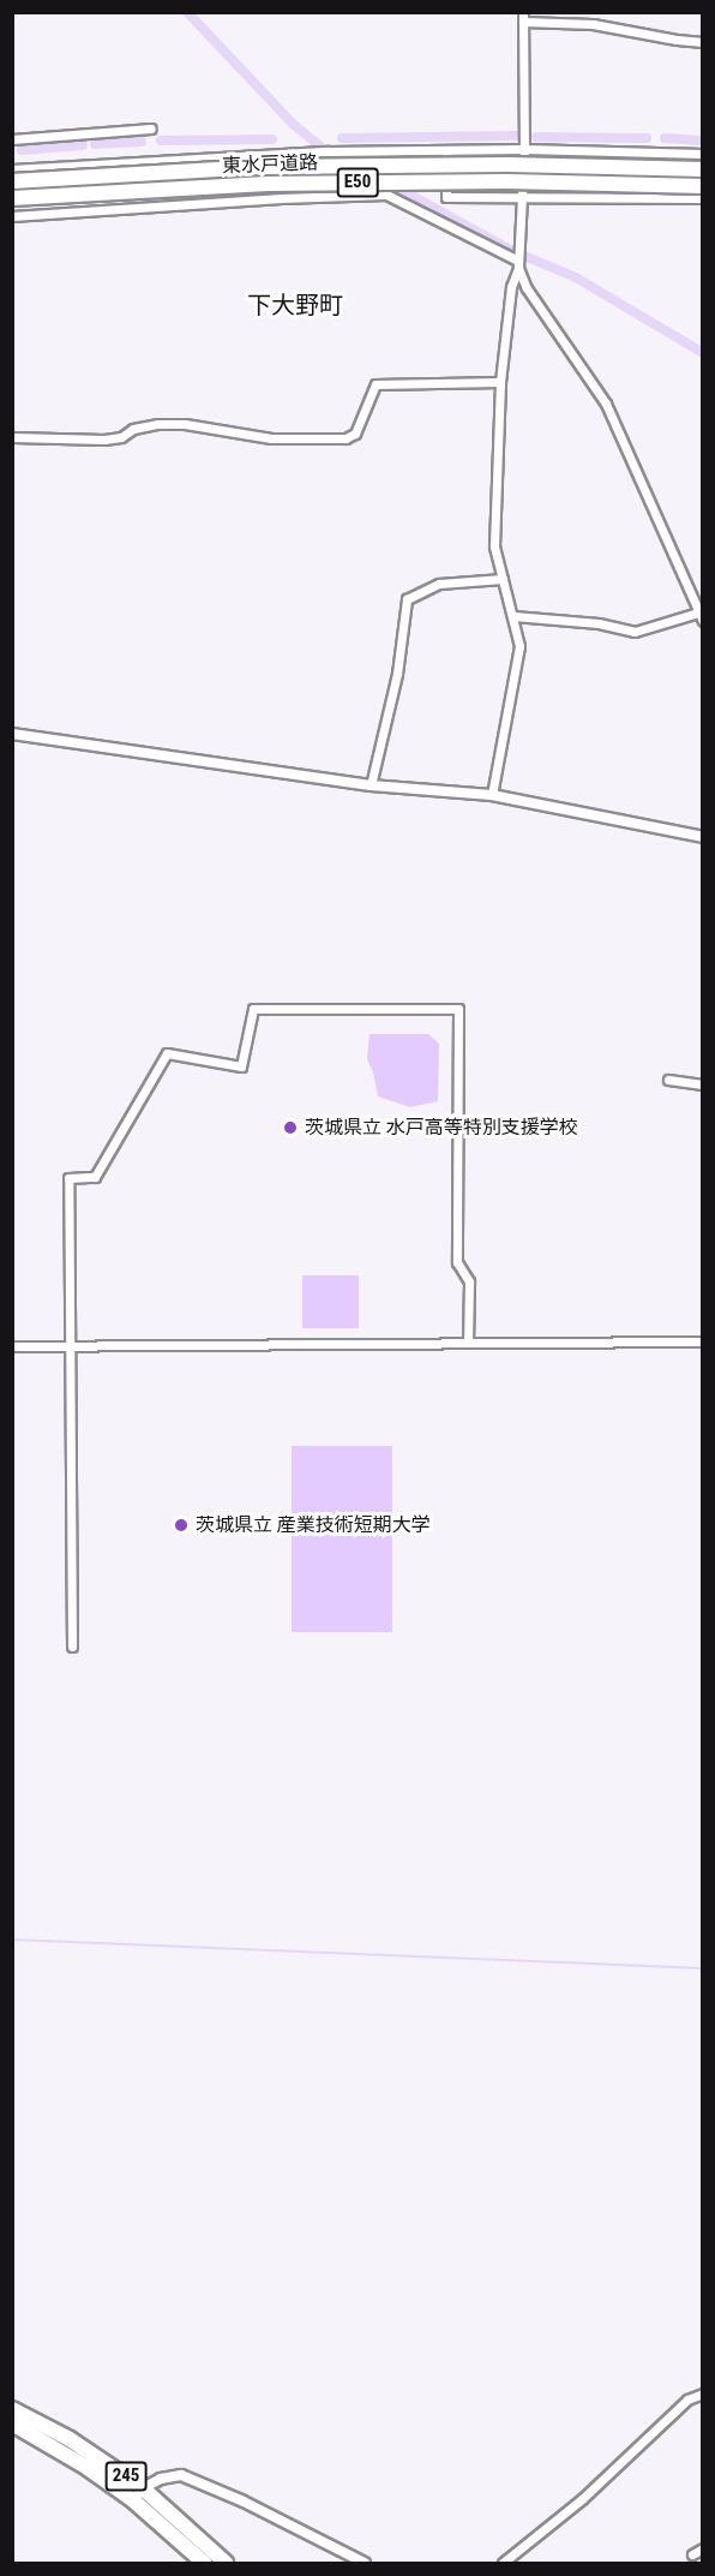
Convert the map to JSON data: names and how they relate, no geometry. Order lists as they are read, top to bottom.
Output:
{
  "streets": {
    "highway": ["東水戸道路", "E50", "245"]
  },
  "districts": ["下大野町"],
  "places": ["茨城県立 水戸高等特別支援学校", "茨城県立 産業技術短期大学"]
}
